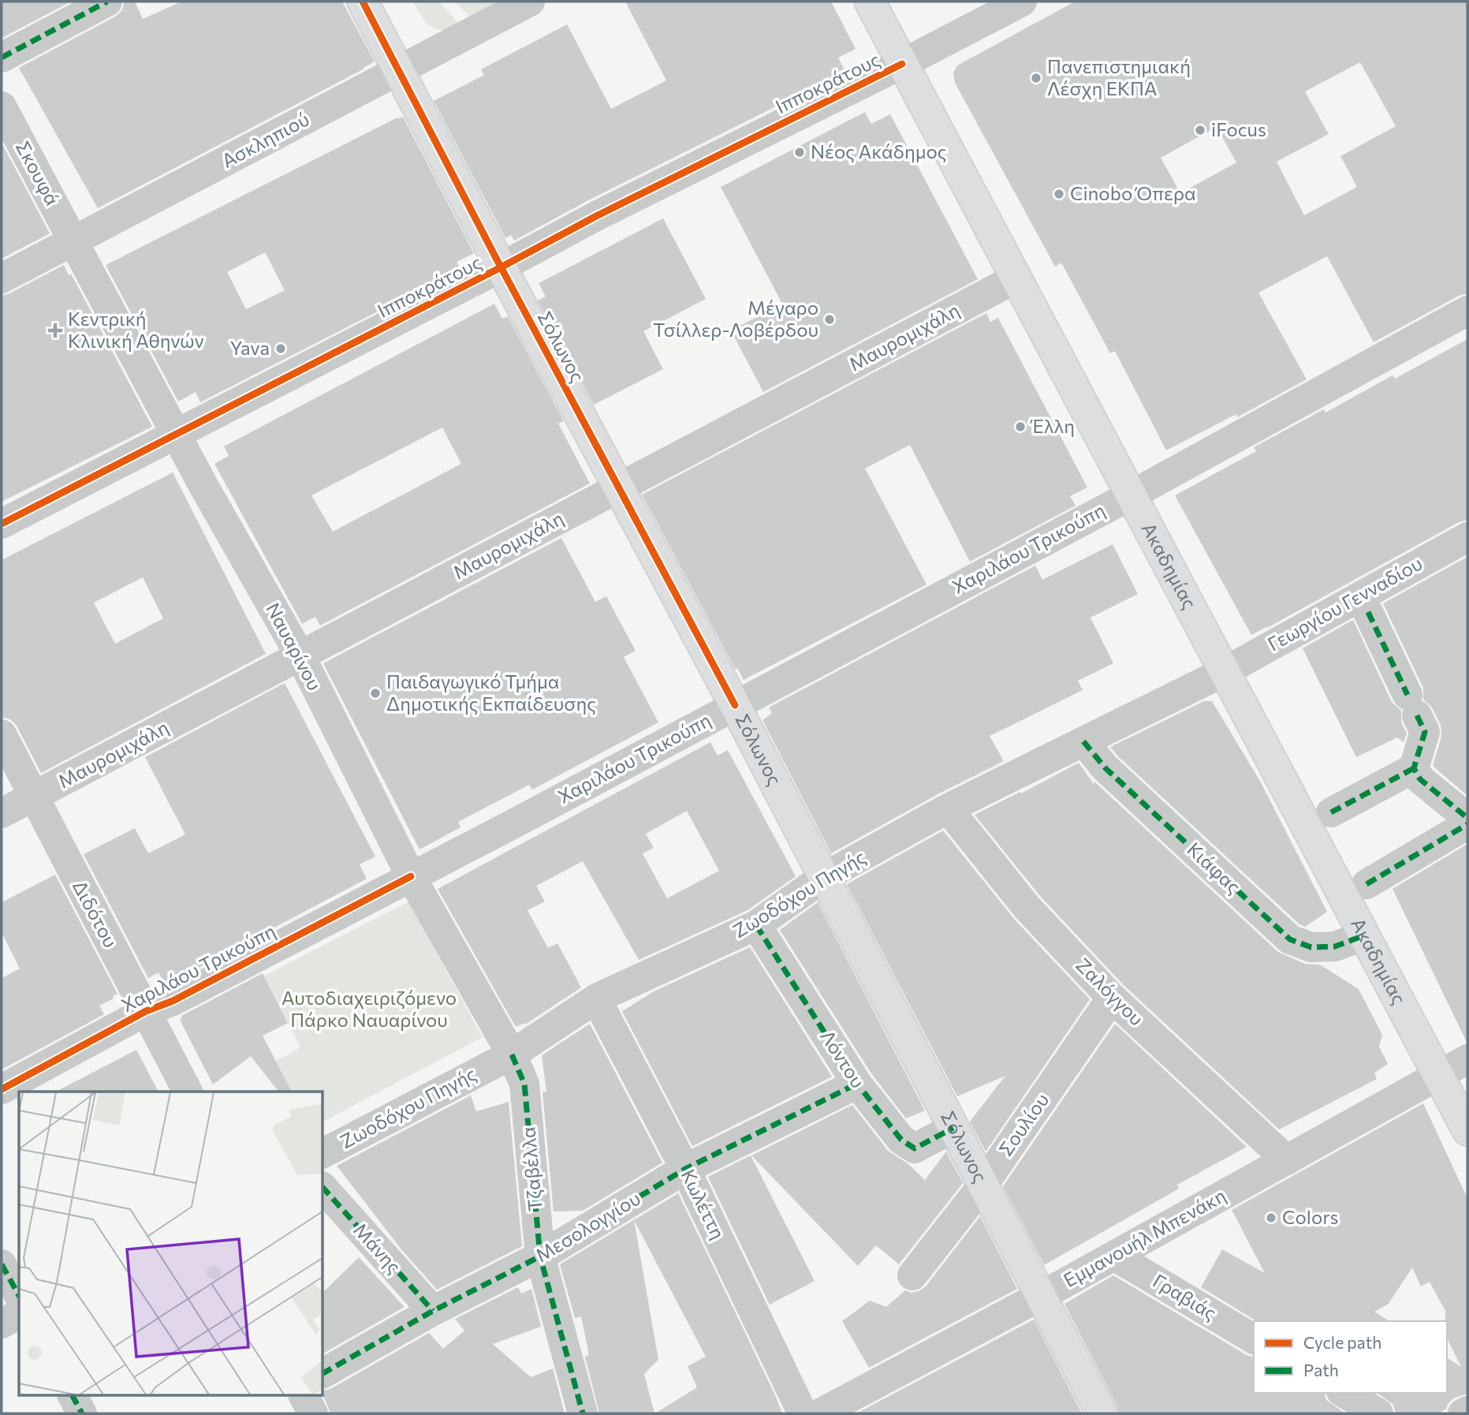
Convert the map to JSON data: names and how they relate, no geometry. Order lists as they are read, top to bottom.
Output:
{
  "streets": {
    "main road": ["Σόλωνος", "Ακαδημίας"],
    "street": [
      "Ιπποκράτους",
      "Ασκληπιού",
      "Σκουφά",
      "Μαυρομιχάλη",
      "Χαριλάου Τρικούπη",
      "Γεωργίου Γενναδίου",
      "Ναυαρίνου",
      "Κιάφας",
      "Ζωοδόχου Πηγής",
      "Διδότου",
      "Ζαλόγγου",
      "Λόντου",
      "Σουλίου",
      "Τζαβέλλα",
      "Κωλέττη",
      "Μεσολογγίου",
      "Εμμανουήλ Μπενάκη",
      "Μάνης",
      "Γραβιάς"
    ]
  },
  "crossings": [
    ["Ιπποκράτους", "Σόλωνος"],
    ["Ιπποκράτους", "Ακαδημίας"],
    ["Ιπποκράτους", "Ναυαρίνου"],
    ["Ασκληπιού", "Σκουφά"],
    ["Ασκληπιού", "Σόλωνος"],
    ["Ασκληπιού", "Ναυαρίνου"],
    ["Σκουφά", "Ναυαρίνου"],
    ["Μαυρομιχάλη", "Σόλωνος"],
    ["Μαυρομιχάλη", "Ακαδημίας"],
    ["Μαυρομιχάλη", "Ναυαρίνου"],
    ["Μαυρομιχάλη", "Διδότου"],
    ["Σόλωνος", "Χαριλάου Τρικούπη"],
    ["Σόλωνος", "Ζωοδόχου Πηγής"],
    ["Σόλωνος", "Λόντου"],
    ["Σόλωνος", "Σουλίου"],
    ["Σόλωνος", "Εμμανουήλ Μπενάκη"],
    ["Χαριλάου Τρικούπη", "Ακαδημίας"],
    ["Χαριλάου Τρικούπη", "Ναυαρίνου"],
    ["Χαριλάου Τρικούπη", "Διδότου"],
    ["Ακαδημίας", "Γεωργίου Γενναδίου"],
    ["Ακαδημίας", "Κιάφας"],
    ["Ακαδημίας", "Ζωοδόχου Πηγής"],
    ["Ακαδημίας", "Εμμανουήλ Μπενάκη"],
    ["Γεωργίου Γενναδίου", "Ζωοδόχου Πηγής"],
    ["Ναυαρίνου", "Ζωοδόχου Πηγής"],
    ["Ναυαρίνου", "Τζαβέλλα"],
    ["Κιάφας", "Ζωοδόχου Πηγής"],
    ["Ζωοδόχου Πηγής", "Ζαλόγγου"],
    ["Ζωοδόχου Πηγής", "Λόντου"],
    ["Ζωοδόχου Πηγής", "Τζαβέλλα"],
    ["Ζωοδόχου Πηγής", "Κωλέττη"],
    ["Ζαλόγγου", "Σουλίου"],
    ["Ζαλόγγου", "Εμμανουήλ Μπενάκη"],
    ["Λόντου", "Μεσολογγίου"],
    ["Τζαβέλλα", "Μεσολογγίου"],
    ["Κωλέττη", "Μεσολογγίου"],
    ["Μεσολογγίου", "Μάνης"],
    ["Εμμανουήλ Μπενάκη", "Γραβιάς"]
  ],
  "parks": ["Αυτοδιαχειριζόμενο Πάρκο Ναυαρίνου"],
  "places": {
    "other": [
      "Πανεπιστημιακή Λέσχη ΕΚΠΑ",
      "iFocus",
      "Νέος Ακάδημος",
      "Cinobo Όπερα",
      "Μέγαρο Τσίλλερ-Λοβέρδου",
      "Yava",
      "Έλλη",
      "Παιδαγωγικό Τμήμα Δημοτικής Εκπαίδευσης",
      "Colors"
    ],
    "health": ["Κεντρική Κλινική Αθηνών"]
  },
  "legend": ["Cycle path", "Path"]
}
